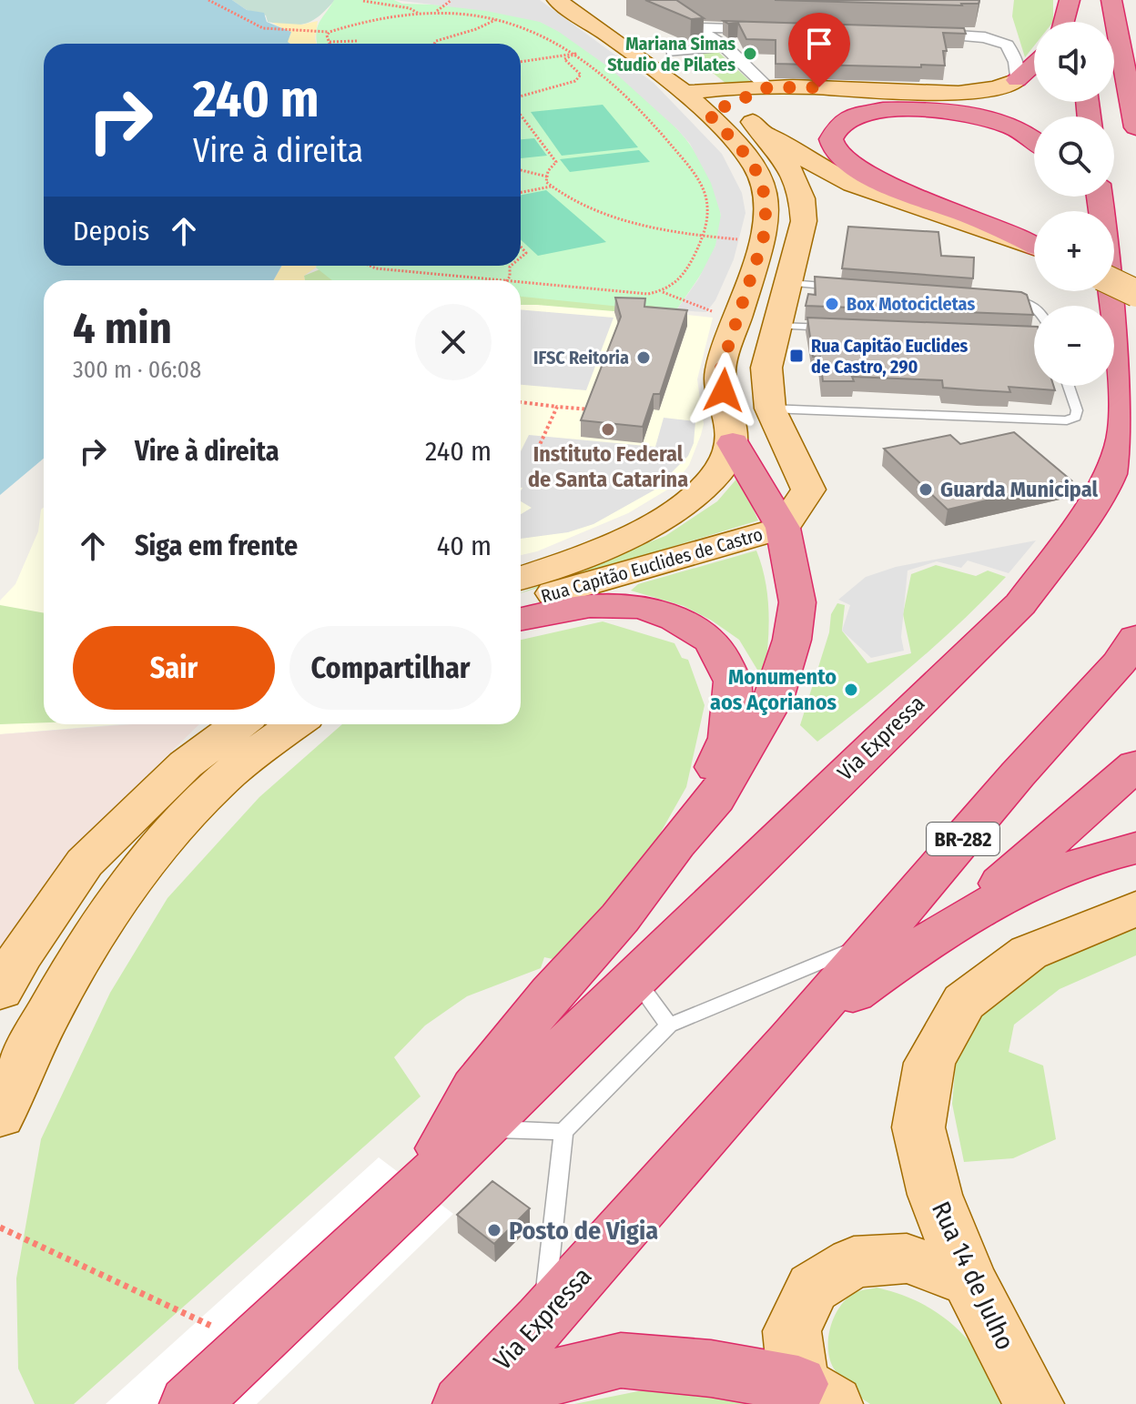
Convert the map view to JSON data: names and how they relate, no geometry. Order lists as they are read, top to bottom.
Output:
{
  "streets": {
    "highway": ["Via Expressa", "BR-282"],
    "main road": ["Rua Capitão Euclides de Castro", "Rua 14 de Julho"]
  },
  "places": {
    "other": [
      "Mariana Simas Studio de Pilates",
      "Box Motocicletas",
      "IFSC Reitoria",
      "Instituto Federal de Santa Catarina",
      "Guarda Municipal",
      "Monumento aos Açorianos",
      "Posto de Vigia"
    ],
    "transit": ["Rua Capitão Euclides de Castro, 290"]
  },
  "page": {
    "map_buttons": ["+", "−"],
    "turn": ["240 m", "Vire à direita"],
    "then": "Depois",
    "heading": ["4 min", "300 m · 06:08"],
    "list": [
      {
        "name": "Vire à direita",
        "value": "240 m"
      },
      {
        "name": "Siga em frente",
        "value": "40 m"
      }
    ],
    "buttons": ["Sair", "Compartilhar"]
  }
}
